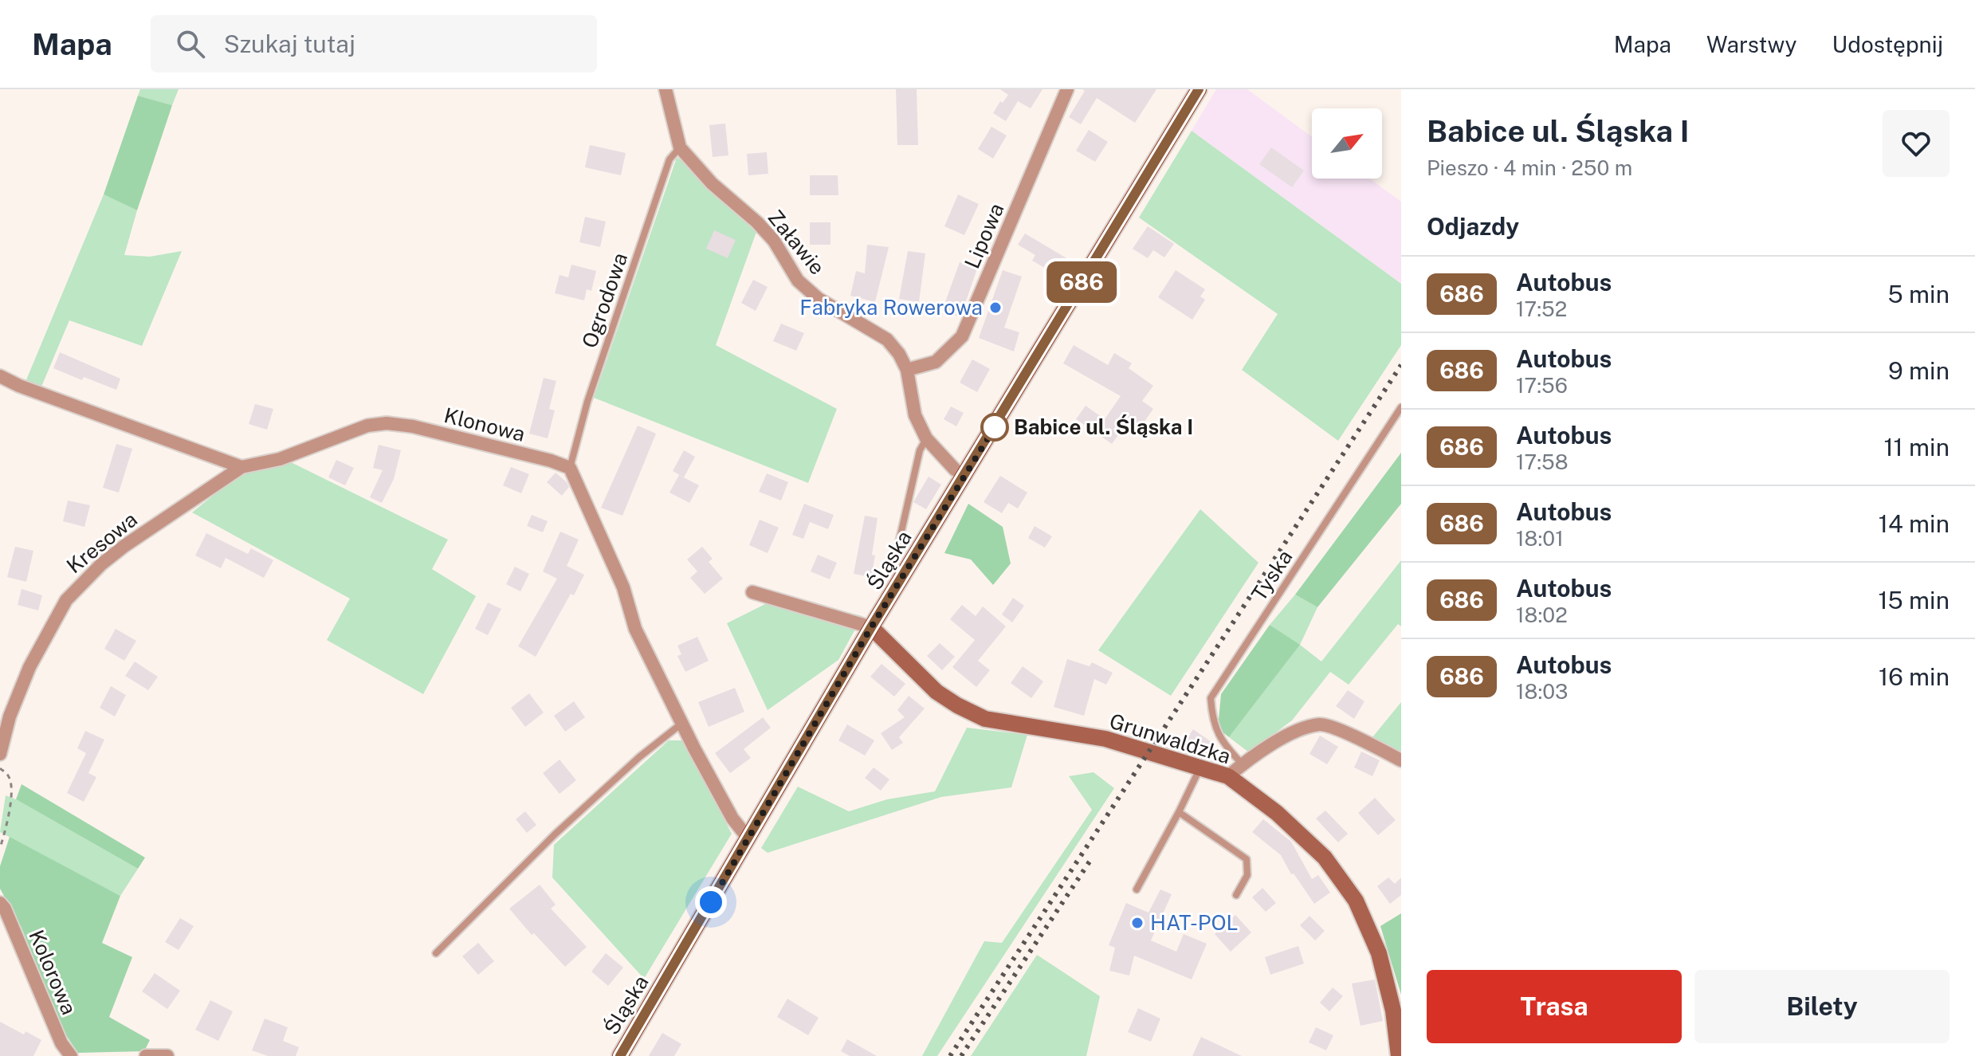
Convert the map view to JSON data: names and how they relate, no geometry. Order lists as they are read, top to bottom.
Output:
{
  "streets": {
    "main road": ["Śląska"],
    "street": [
      "Lipowa",
      "Załawie",
      "Klonowa",
      "Kresowa",
      "Grunwaldzka",
      "Kolorowa"
    ],
    "lane": ["Ogrodowa", "Tyska"]
  },
  "crossings": [
    ["Lipowa", "Załawie"],
    ["Załawie", "Ogrodowa"],
    ["Załawie", "Śląska"],
    ["Ogrodowa", "Klonowa"],
    ["Klonowa", "Kresowa"],
    ["Śląska", "Grunwaldzka"]
  ],
  "places": ["Fabryka Rowerowa", "Babice ul. Śląska I", "HAT-POL"],
  "lines": ["bus line 686"],
  "north": "top right",
  "page": {
    "header": "Mapa",
    "search": "Szukaj tutaj",
    "nav": ["Mapa", "Warstwy", "Udostępnij"],
    "on_map": "686",
    "heading": [
      ["Babice ul. Śląska I", "Pieszo · 4 min · 250 m"],
      "Odjazdy"
    ],
    "list": [
      {
        "mark": "686",
        "name": "Autobus",
        "note": "17:52",
        "value": "5 min"
      },
      {
        "mark": "686",
        "name": "Autobus",
        "note": "17:56",
        "value": "9 min"
      },
      {
        "mark": "686",
        "name": "Autobus",
        "note": "17:58",
        "value": "11 min"
      },
      {
        "mark": "686",
        "name": "Autobus",
        "note": "18:01",
        "value": "14 min"
      },
      {
        "mark": "686",
        "name": "Autobus",
        "note": "18:02",
        "value": "15 min"
      },
      {
        "mark": "686",
        "name": "Autobus",
        "note": "18:03",
        "value": "16 min"
      }
    ],
    "buttons": ["Trasa", "Bilety"]
  }
}
